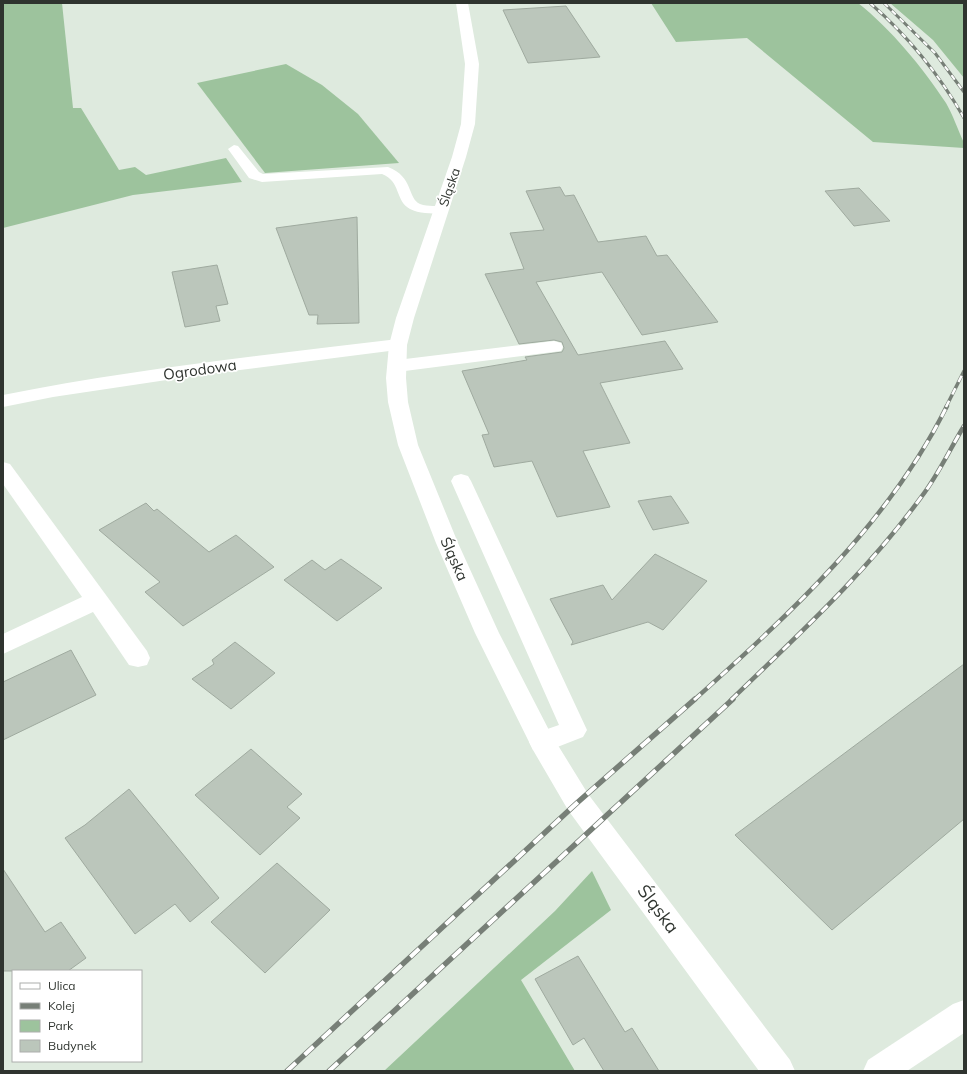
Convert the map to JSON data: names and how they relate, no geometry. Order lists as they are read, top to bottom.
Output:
{
  "streets": {
    "street": ["Śląska", "Ogrodowa"]
  },
  "crossings": [
    ["Śląska", "Ogrodowa"]
  ],
  "legend": [
    "Ulica",
    "Kolej",
    "Park",
    "Budynek"
  ]
}
